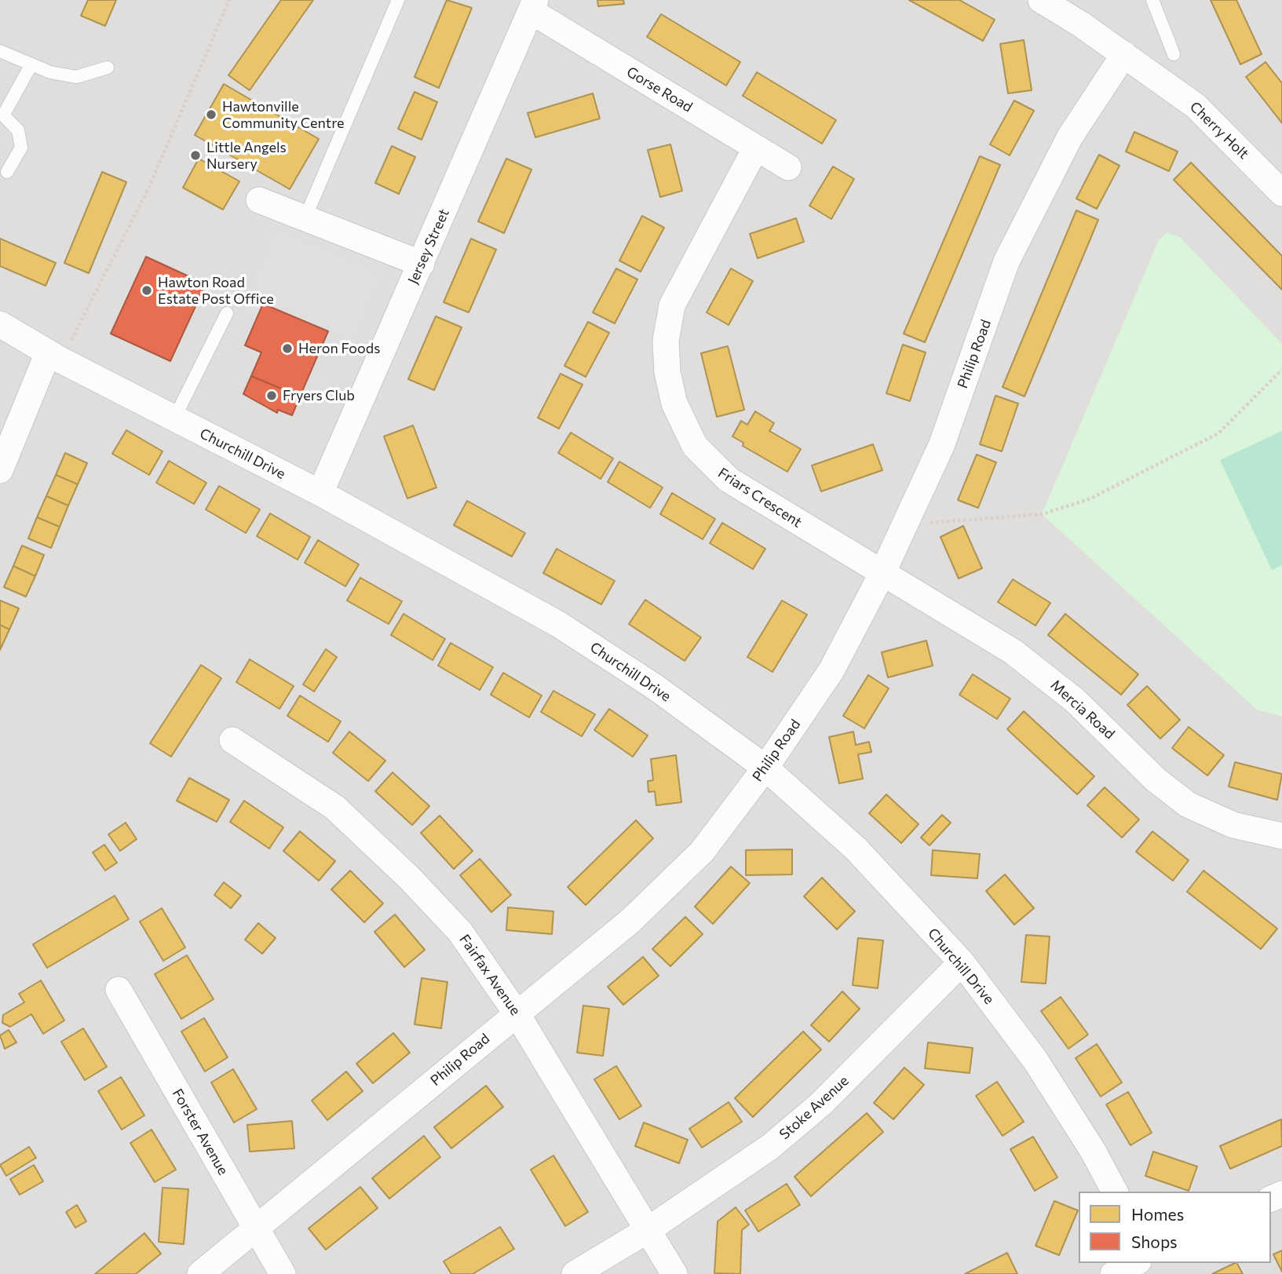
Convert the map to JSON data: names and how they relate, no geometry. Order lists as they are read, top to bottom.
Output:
{
  "streets": {
    "street": [
      "Gorse Road",
      "Cherry Holt",
      "Jersey Street",
      "Philip Road",
      "Churchill Drive",
      "Friars Crescent",
      "Mercia Road",
      "Fairfax Avenue",
      "Stoke Avenue",
      "Forster Avenue"
    ]
  },
  "crossings": [
    ["Gorse Road", "Jersey Street"],
    ["Gorse Road", "Friars Crescent"],
    ["Cherry Holt", "Philip Road"],
    ["Jersey Street", "Churchill Drive"],
    ["Philip Road", "Churchill Drive"],
    ["Philip Road", "Friars Crescent"],
    ["Philip Road", "Mercia Road"],
    ["Philip Road", "Fairfax Avenue"],
    ["Philip Road", "Forster Avenue"],
    ["Churchill Drive", "Stoke Avenue"],
    ["Friars Crescent", "Mercia Road"],
    ["Fairfax Avenue", "Stoke Avenue"]
  ],
  "places": [
    "Hawtonville Community Centre",
    "Little Angels Nursery",
    "Hawton Road Estate Post Office",
    "Heron Foods",
    "Fryers Club"
  ],
  "legend": ["Homes", "Shops"]
}
